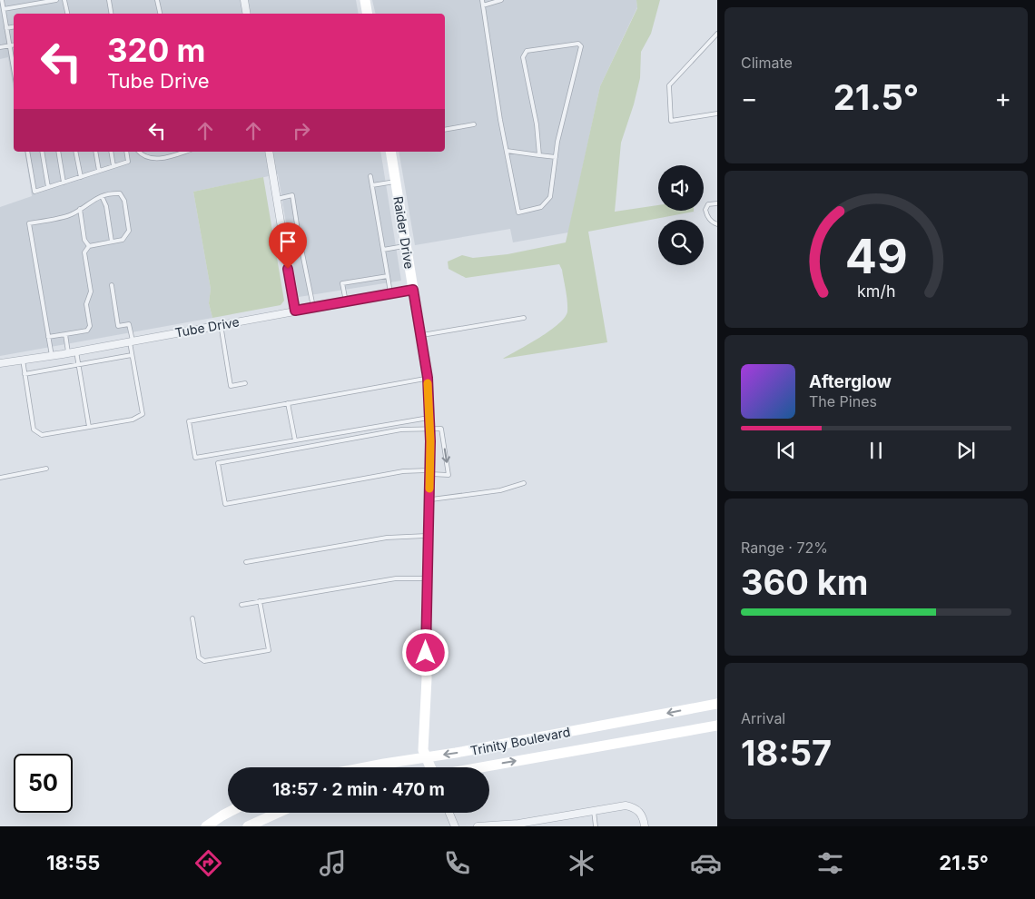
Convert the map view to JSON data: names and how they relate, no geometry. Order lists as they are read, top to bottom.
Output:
{
  "streets": {
    "main road": ["Raider Drive", "Trinity Boulevard"],
    "street": ["Tube Drive"]
  },
  "crossings": [
    ["Raider Drive", "Tube Drive"],
    ["Raider Drive", "Trinity Boulevard"]
  ],
  "page": {
    "tile": [
      "Climate",
      ["Range · 72%", "360 km"],
      ["Arrival", "18:57"]
    ],
    "turn": ["320 m", "Tube Drive"],
    "heat": ["−", "21.5°", "+"],
    "song": ["Afterglow", "The Pines"],
    "limit": "50",
    "trip": "18:57 · 2 min · 470 m",
    "tabs": ["18:55", "21.5°"],
    "gauge": ["49", "km/h"]
  }
}
